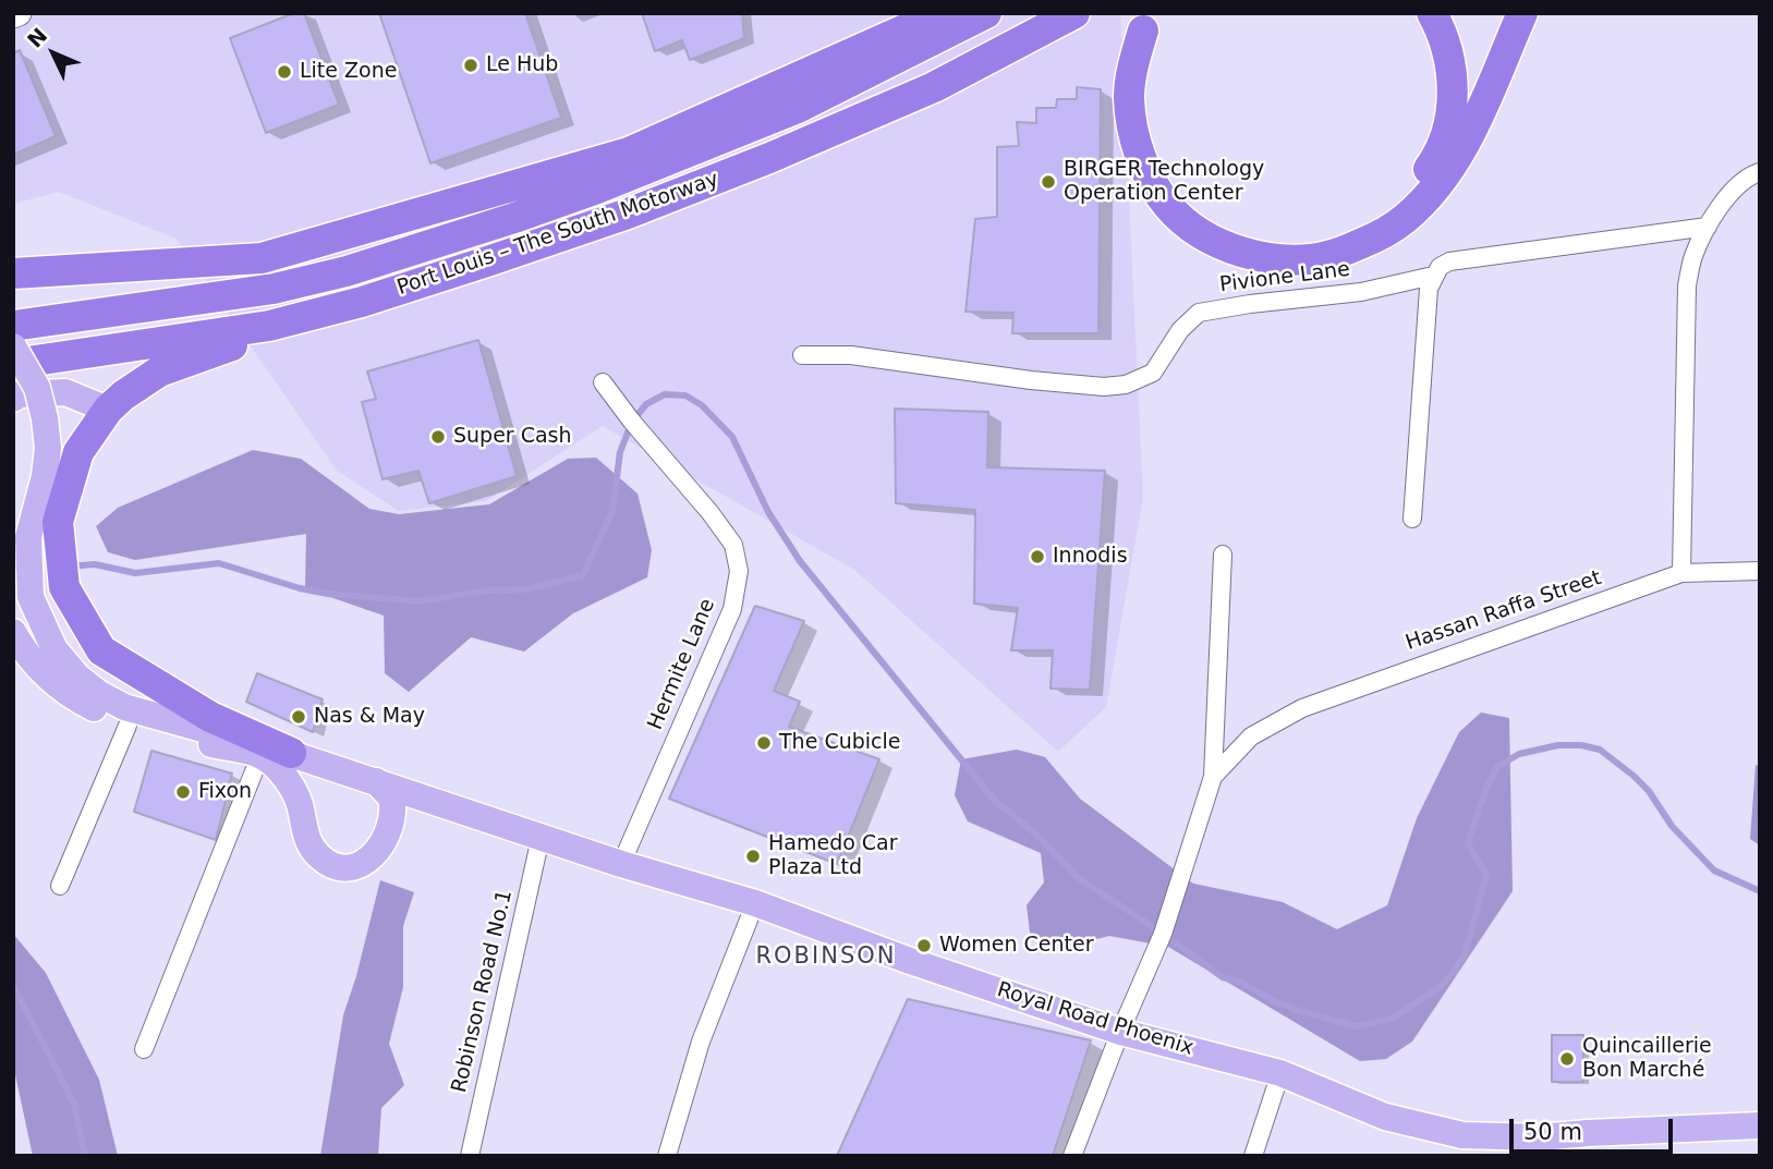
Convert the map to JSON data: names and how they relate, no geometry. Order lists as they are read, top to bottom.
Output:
{
  "streets": {
    "highway": ["Port Louis – The South Motorway"],
    "main road": ["Royal Road Phoenix"],
    "street": [
      "Pivione Lane",
      "Hassan Raffa Street",
      "Hermite Lane",
      "Robinson Road No.1"
    ]
  },
  "crossings": [
    ["Hassan Raffa Street", "Royal Road Phoenix"],
    ["Hermite Lane", "Royal Road Phoenix"],
    ["Robinson Road No.1", "Royal Road Phoenix"]
  ],
  "districts": ["ROBINSON"],
  "places": [
    "Le Hub",
    "Lite Zone",
    "BIRGER Technology Operation Center",
    "Super Cash",
    "Innodis",
    "Nas & May",
    "The Cubicle",
    "Fixon",
    "Hamedo Car Plaza Ltd",
    "Women Center",
    "Quincaillerie Bon Marché"
  ],
  "scale_bar": "50 m",
  "north": "top left"
}
